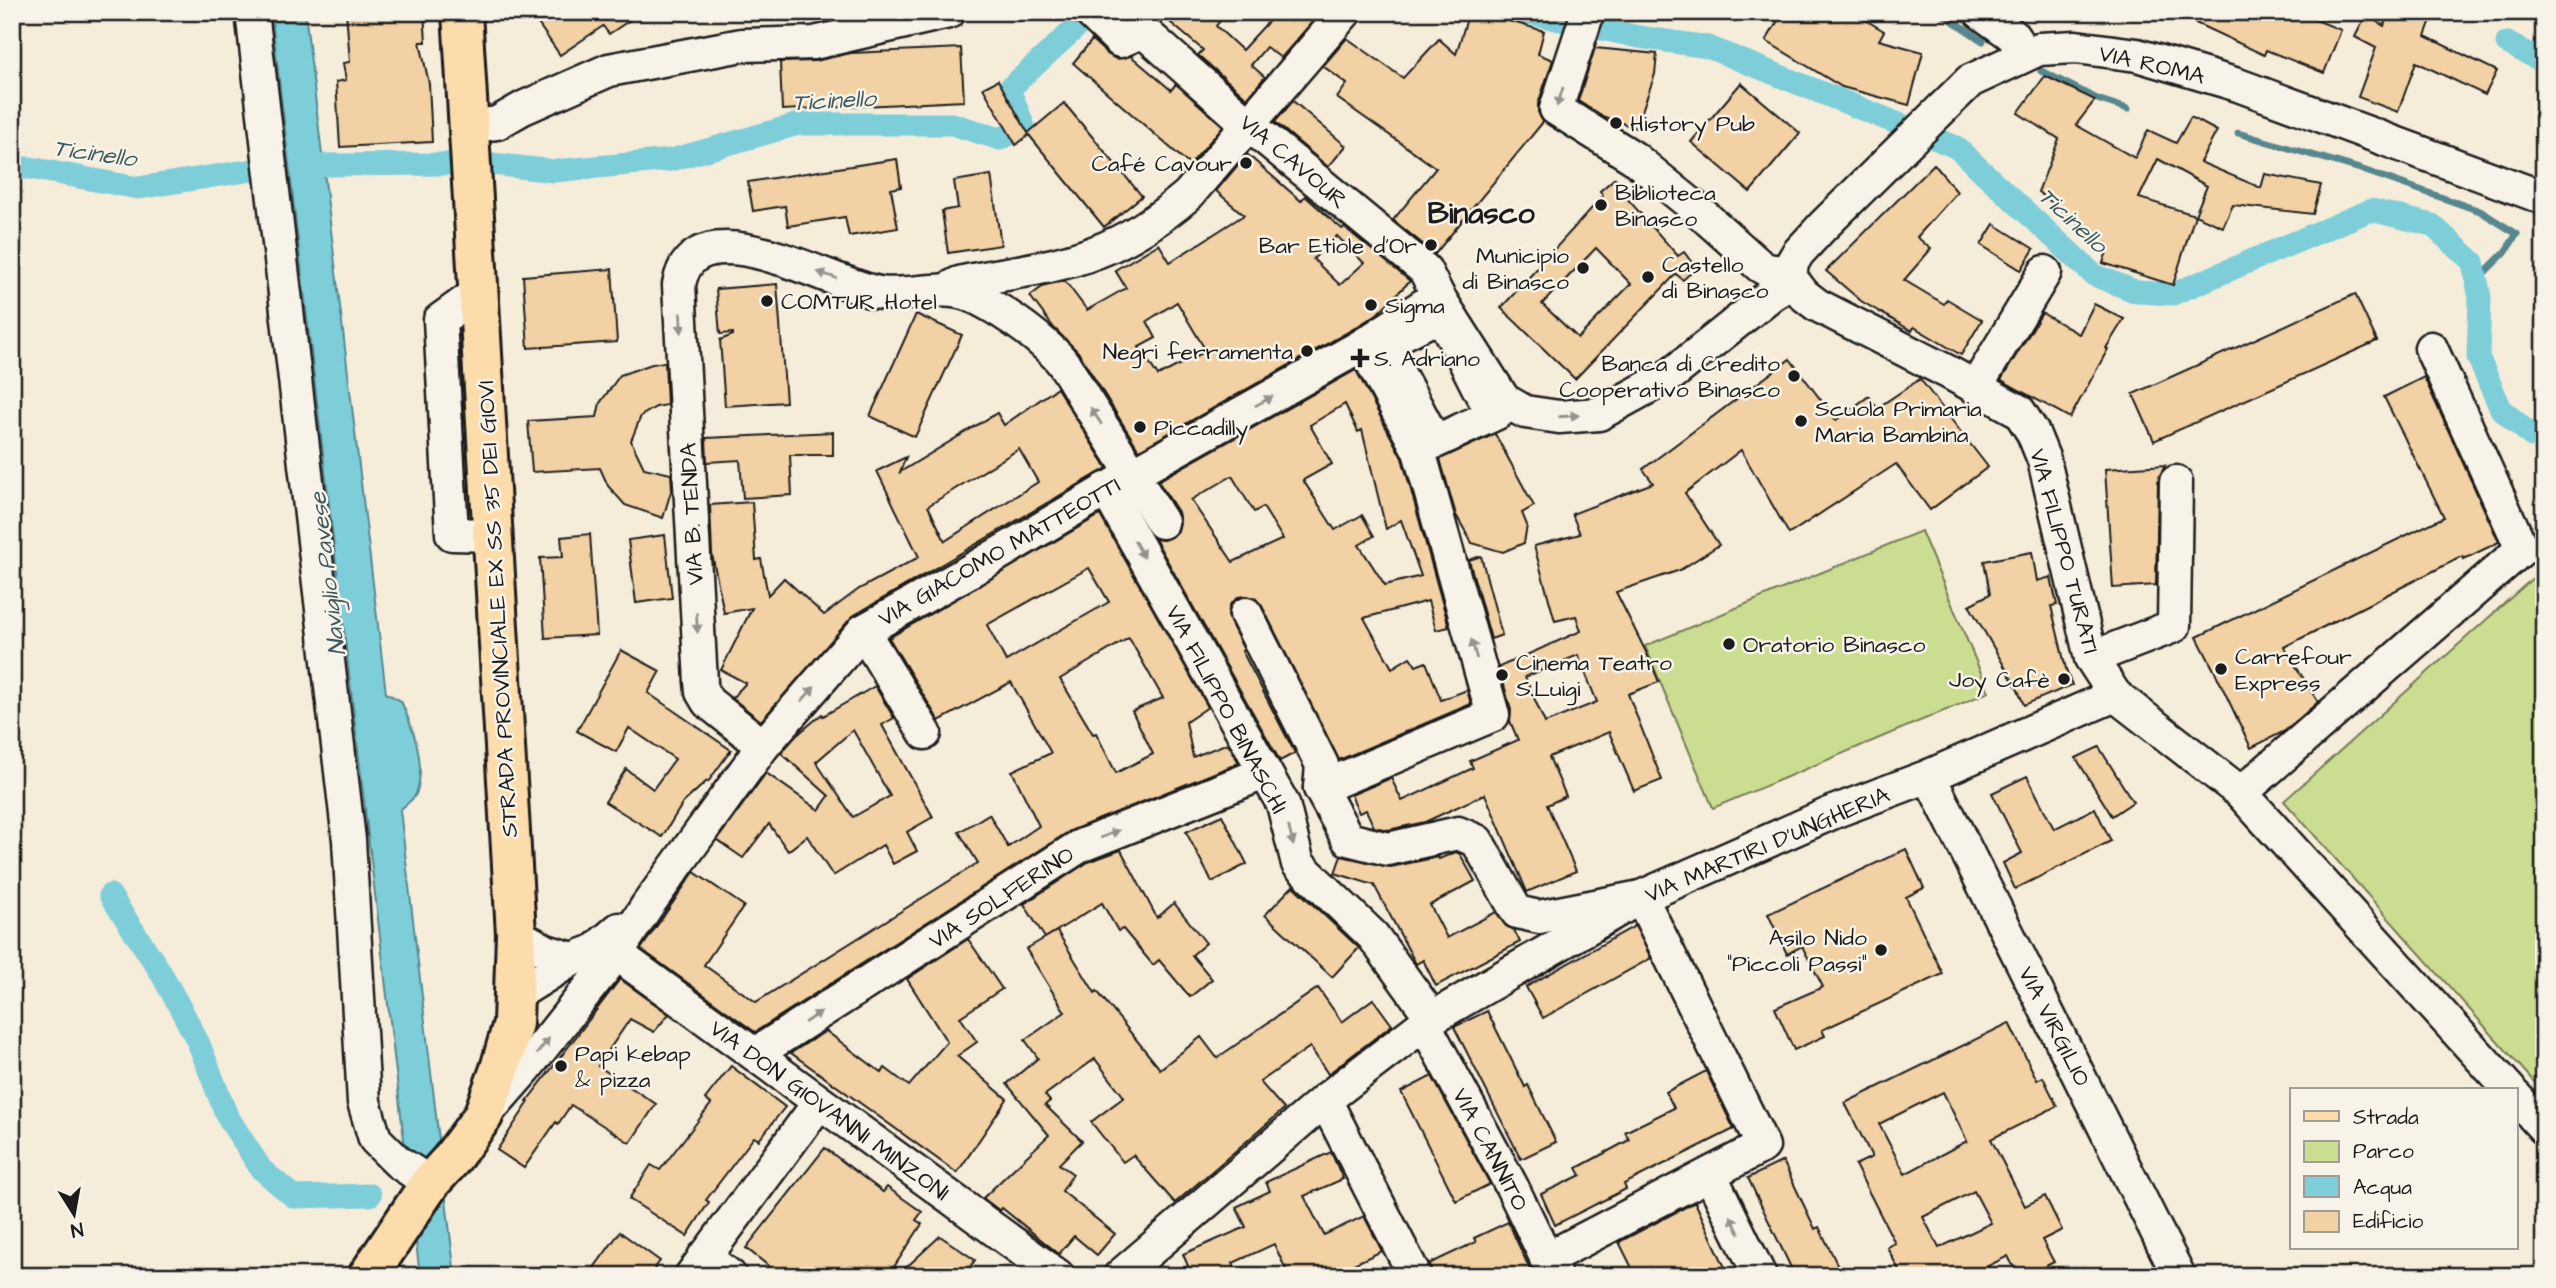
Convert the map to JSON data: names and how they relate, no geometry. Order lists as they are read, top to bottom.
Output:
{
  "streets": {
    "main road": ["STRADA PROVINCIALE EX SS 35 DEI GIOVI"],
    "street": [
      "VIA ROMA",
      "VIA CAVOUR",
      "VIA B. TENDA",
      "VIA GIACOMO MATTEOTTI",
      "VIA FILIPPO TURATI",
      "VIA FILIPPO BINASCHI",
      "VIA MARTIRI D'UNGHERIA",
      "VIA SOLFERINO",
      "VIA VIRGILIO",
      "VIA DON GIOVANNI MINZONI",
      "VIA CANNITO"
    ]
  },
  "crossings": [
    ["VIA ROMA", "VIA CAVOUR"],
    ["VIA ROMA", "VIA FILIPPO TURATI"],
    ["VIA CAVOUR", "VIA GIACOMO MATTEOTTI"],
    ["VIA CAVOUR", "VIA FILIPPO TURATI"],
    ["VIA B. TENDA", "VIA GIACOMO MATTEOTTI"],
    ["VIA GIACOMO MATTEOTTI", "STRADA PROVINCIALE EX SS 35 DEI GIOVI"],
    ["VIA GIACOMO MATTEOTTI", "VIA FILIPPO BINASCHI"],
    ["VIA GIACOMO MATTEOTTI", "VIA DON GIOVANNI MINZONI"],
    ["VIA FILIPPO TURATI", "VIA MARTIRI D'UNGHERIA"],
    ["VIA FILIPPO BINASCHI", "VIA MARTIRI D'UNGHERIA"],
    ["VIA FILIPPO BINASCHI", "VIA SOLFERINO"],
    ["VIA FILIPPO BINASCHI", "VIA CANNITO"],
    ["VIA MARTIRI D'UNGHERIA", "VIA VIRGILIO"],
    ["VIA MARTIRI D'UNGHERIA", "VIA CANNITO"],
    ["VIA SOLFERINO", "VIA DON GIOVANNI MINZONI"]
  ],
  "one_way": ["VIA SOLFERINO"],
  "districts": ["Binasco"],
  "water": ["Ticinello", "Naviglio Pavese"],
  "places": {
    "other": [
      "History Pub",
      "Café Cavour",
      "Biblioteca Binasco",
      "Bar Etiole d'Or",
      "Municipio di Binasco",
      "Castello di Binasco",
      "COMTUR Hotel",
      "Sigma",
      "Negri ferramenta",
      "Banca di Credito Cooperativo Binasco",
      "Scuola Primaria Maria Bambina",
      "Piccadilly",
      "Oratorio Binasco",
      "Carrefour Express",
      "Cinema Teatro S.Luigi",
      "Joy Cafè",
      "Asilo Nido \"Piccoli Passi\"",
      "Papi kebap & pizza"
    ],
    "health": ["S. Adriano"]
  },
  "legend": [
    "Strada",
    "Parco",
    "Acqua",
    "Edificio"
  ],
  "north": "bottom"
}
